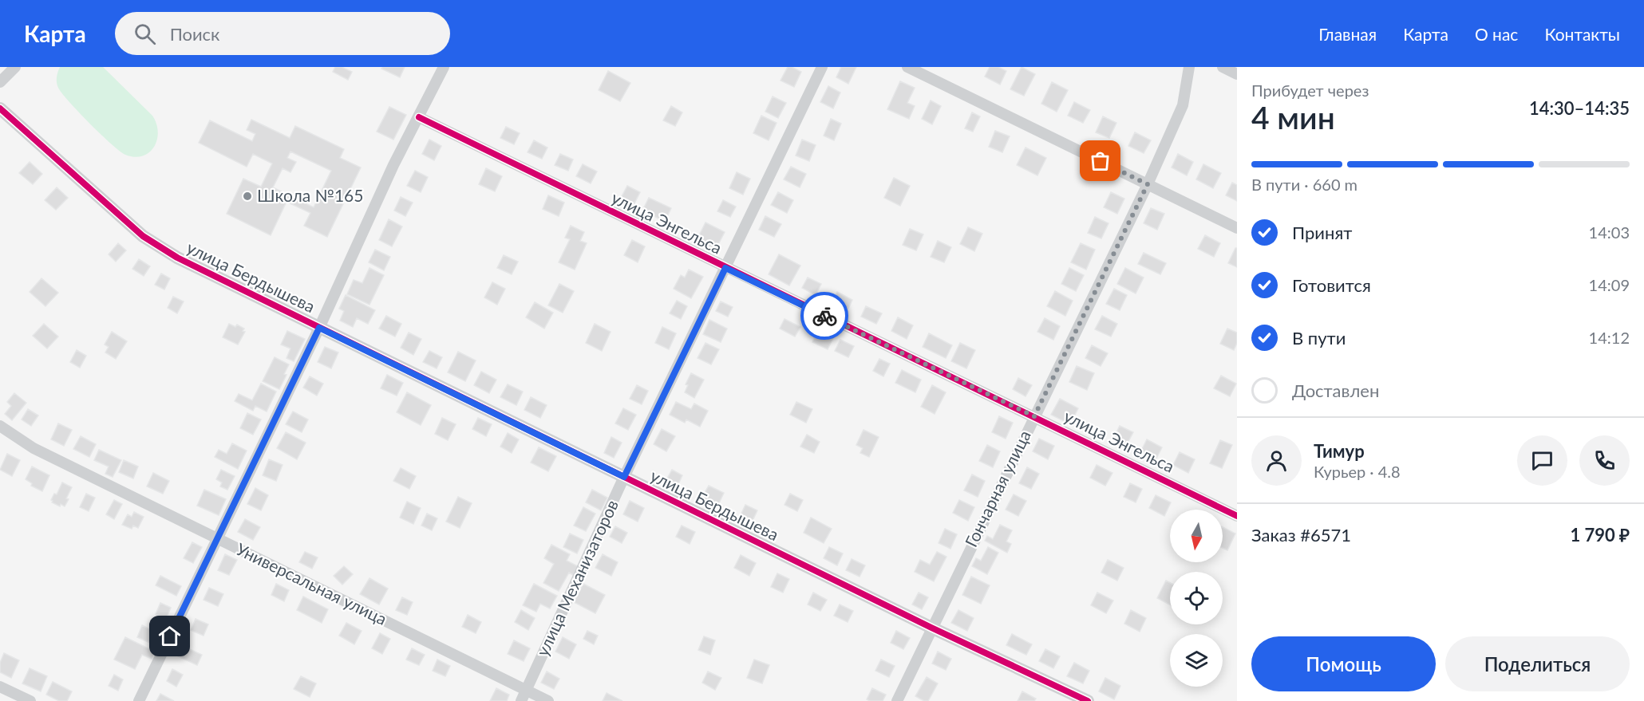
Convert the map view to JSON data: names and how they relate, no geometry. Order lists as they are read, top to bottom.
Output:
{
  "streets": {
    "street": [
      "улица Энгельса",
      "улица Бердышева",
      "Гончарная улица",
      "улица Механизаторов",
      "Универсальная улица"
    ]
  },
  "crossings": [
    ["улица Энгельса", "Гончарная улица"],
    ["улица Энгельса", "улица Механизаторов"],
    ["улица Бердышева", "Гончарная улица"],
    ["улица Бердышева", "улица Механизаторов"],
    ["улица Механизаторов", "Универсальная улица"]
  ],
  "places": ["Школа №165"],
  "north": "bottom",
  "page": {
    "header": "Карта",
    "search": "Поиск",
    "nav": [
      "Главная",
      "Карта",
      "О нас",
      "Контакты"
    ],
    "heading": ["4 мин", "Прибудет через", "14:30–14:35"],
    "panel": [
      "Тимур",
      "Курьер · 4.8",
      "Заказ #6571",
      "1 790 ₽"
    ],
    "bar": "В пути · 660 m",
    "list": [
      ["Принят", "14:03"],
      ["Готовится", "14:09"],
      ["В пути", "14:12"],
      "Доставлен"
    ],
    "buttons": ["Помощь", "Поделиться"]
  }
}
